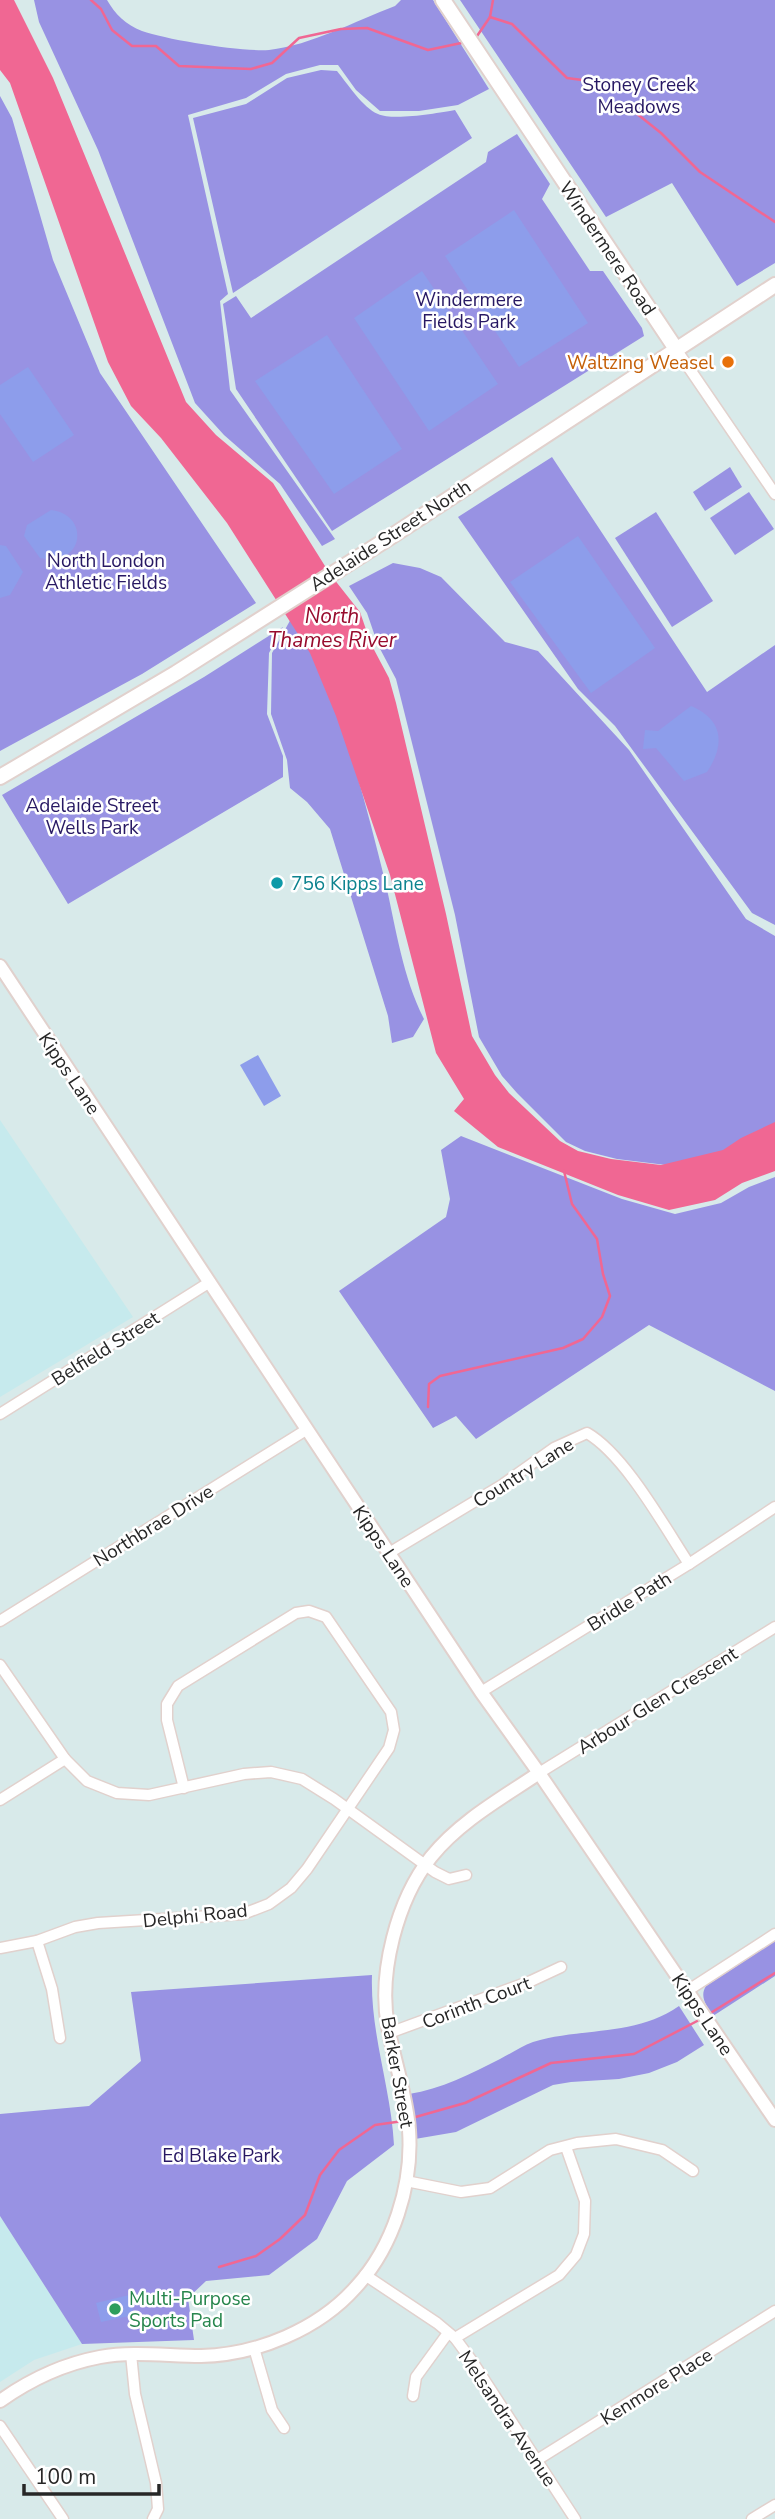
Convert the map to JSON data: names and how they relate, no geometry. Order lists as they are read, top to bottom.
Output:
{
  "streets": {
    "main road": ["Windermere Road", "Adelaide Street North"],
    "street": [
      "Kipps Lane",
      "Belfield Street",
      "Country Lane",
      "Northbrae Drive",
      "Bridle Path",
      "Arbour Glen Crescent",
      "Delphi Road",
      "Corinth Court",
      "Barker Street",
      "Kenmore Place",
      "Melsandra Avenue"
    ]
  },
  "crossings": [
    ["Windermere Road", "Adelaide Street North"],
    ["Kipps Lane", "Belfield Street"],
    ["Kipps Lane", "Country Lane"],
    ["Kipps Lane", "Northbrae Drive"],
    ["Kipps Lane", "Bridle Path"],
    ["Kipps Lane", "Arbour Glen Crescent"],
    ["Kipps Lane", "Barker Street"],
    ["Country Lane", "Bridle Path"],
    ["Arbour Glen Crescent", "Barker Street"],
    ["Corinth Court", "Barker Street"],
    ["Barker Street", "Melsandra Avenue"],
    ["Kenmore Place", "Melsandra Avenue"]
  ],
  "water": ["North Thames River"],
  "parks": [
    "Stoney Creek Meadows",
    "Windermere Fields Park",
    "North London Athletic Fields",
    "Adelaide Street Wells Park",
    "Ed Blake Park"
  ],
  "places": ["Waltzing Weasel", "756 Kipps Lane", "Multi-Purpose Sports Pad"],
  "scale_bar": "100 m"
}
